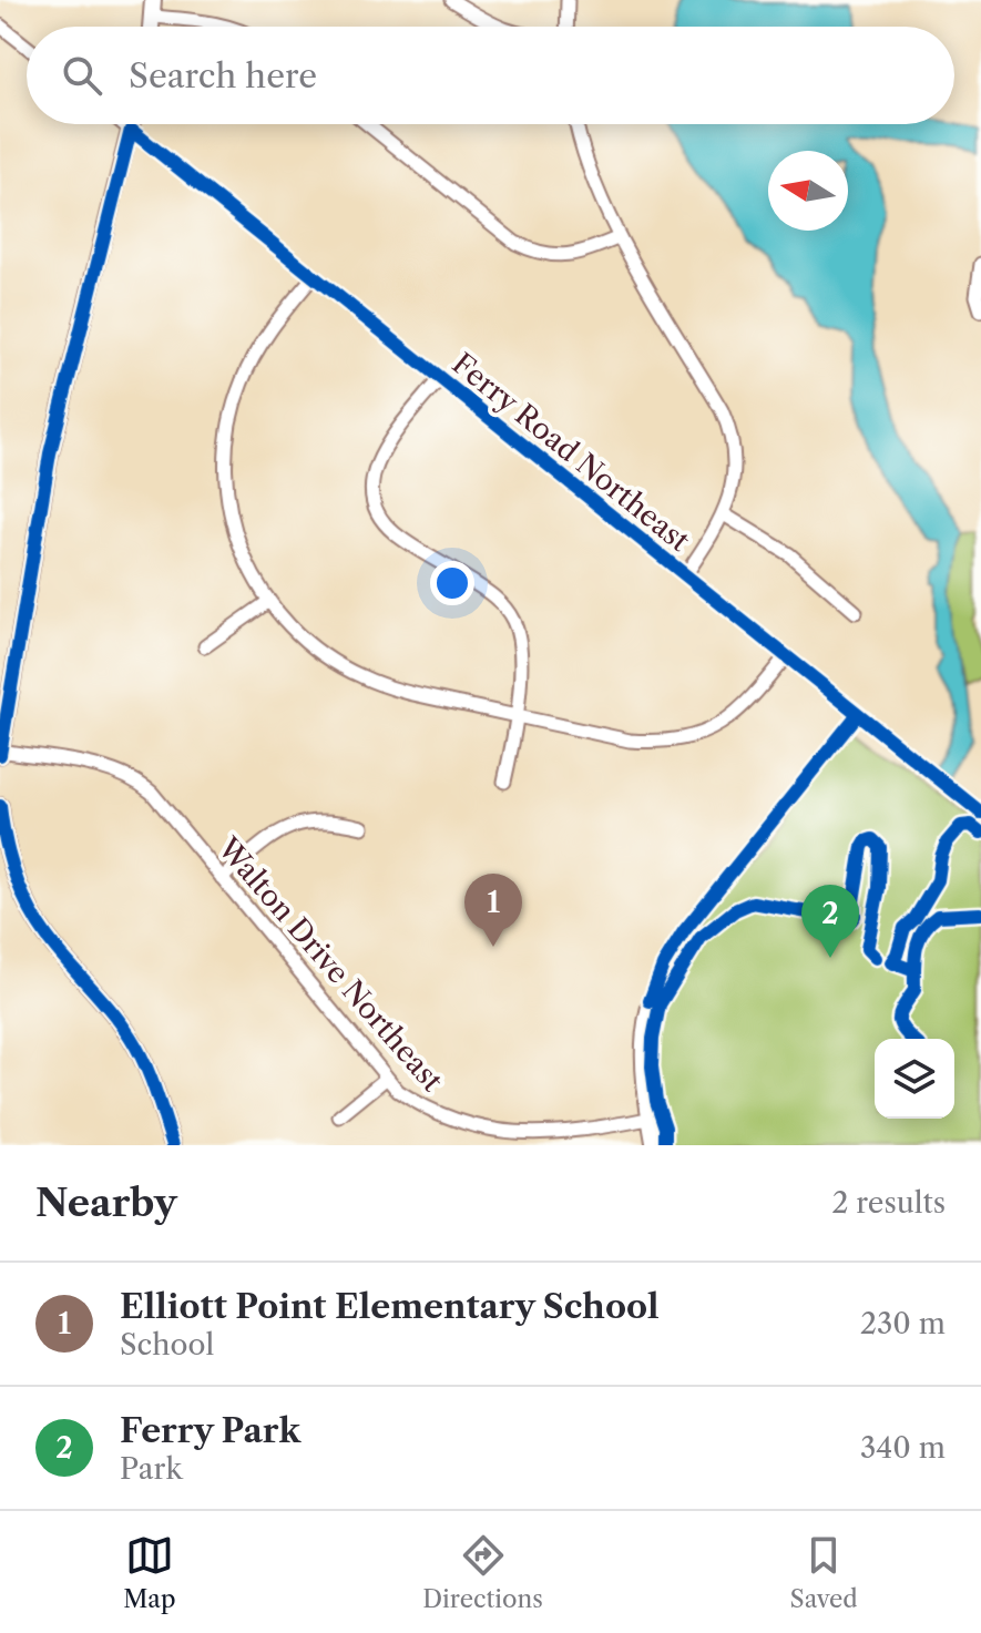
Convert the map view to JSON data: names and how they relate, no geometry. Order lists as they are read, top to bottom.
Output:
{
  "streets": {
    "street": ["Ferry Road Northeast", "Walton Drive Northeast"]
  },
  "north": "left",
  "page": {
    "search": "Search here",
    "pins": ["1", "2"],
    "heading": ["Nearby", "2 results"],
    "list": [
      {
        "mark": "1",
        "name": "Elliott Point Elementary School",
        "note": "School",
        "value": "230 m"
      },
      {
        "mark": "2",
        "name": "Ferry Park",
        "note": "Park",
        "value": "340 m"
      }
    ],
    "nav": ["Map", "Directions", "Saved"]
  }
}
